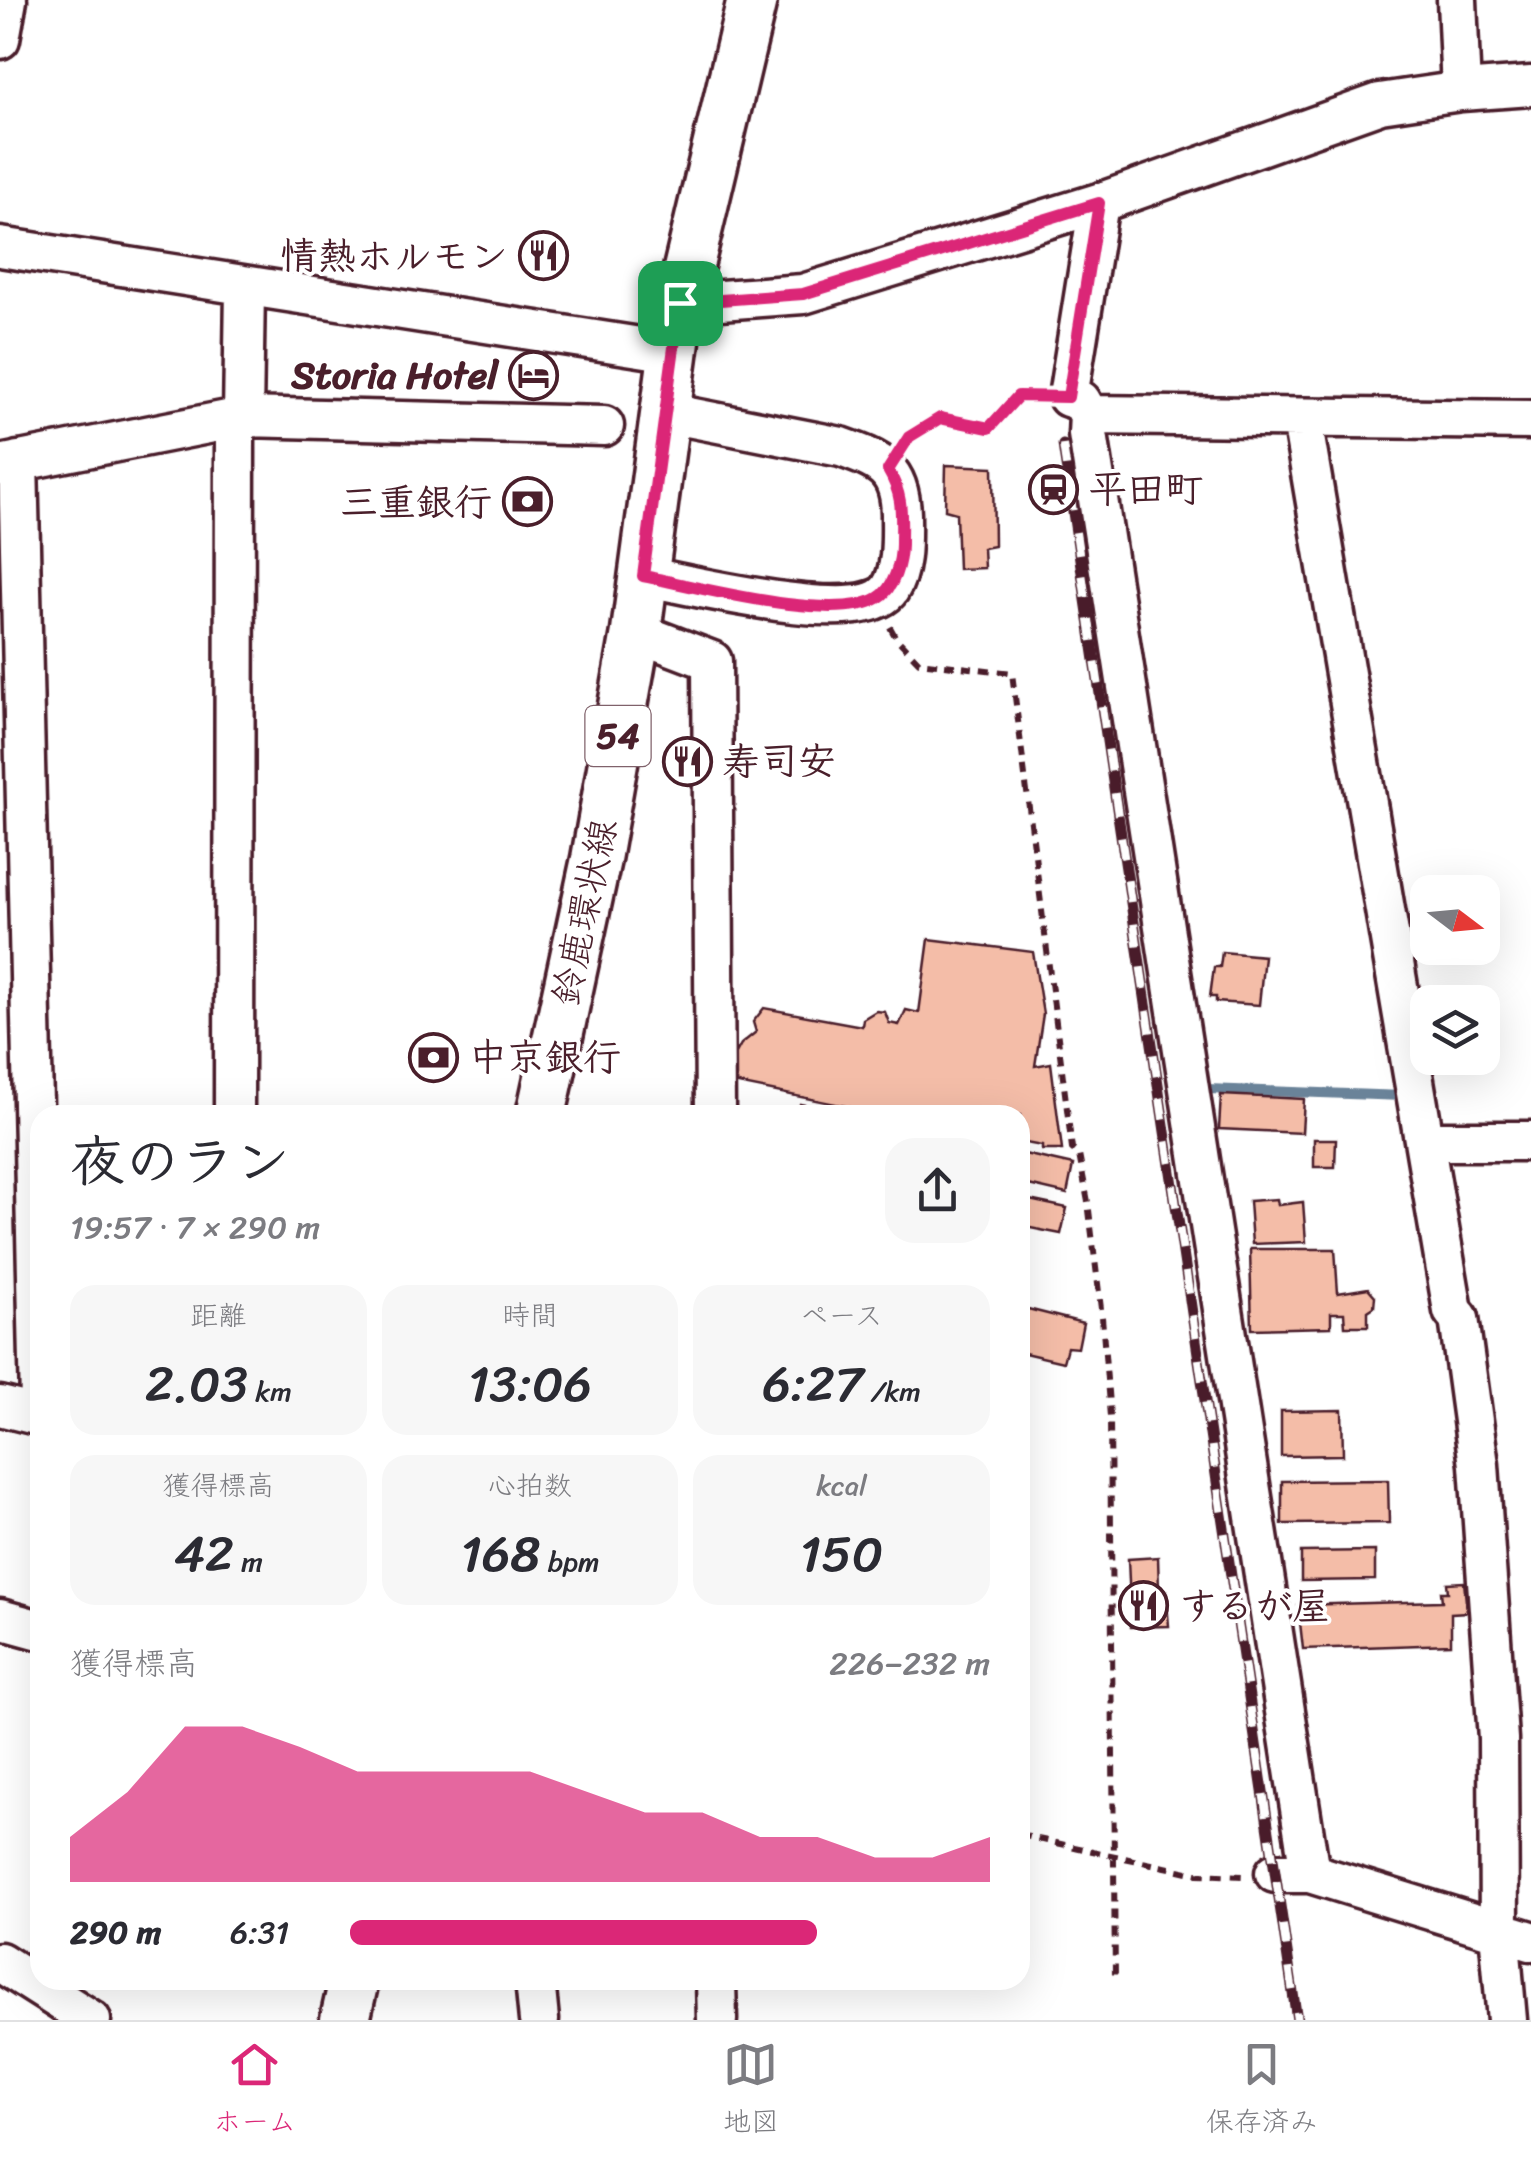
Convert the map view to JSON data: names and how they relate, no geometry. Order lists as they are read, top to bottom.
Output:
{
  "streets": {
    "main road": ["54", "鈴鹿環状線"]
  },
  "places": {
    "restaurant": ["情熱ホルモン", "寿司安", "するが屋"],
    "hotel": ["Storia Hotel"],
    "station": ["平田町"],
    "bank": ["三重銀行", "中京銀行"]
  },
  "north": "right",
  "page": {
    "heading": ["夜のラン", "19:57 · 7 × 290 m"],
    "stats": [
      ["距離", "2.03 km"],
      ["時間", "13:06"],
      ["ペース", "6:27 /km"],
      ["獲得標高", "42 m"],
      ["心拍数", "168 bpm"],
      ["kcal", "150"]
    ],
    "chart": ["獲得標高", "226–232 m"],
    "list": [
      {
        "name": "290 m",
        "note": "6:31"
      }
    ],
    "tabs": ["ホーム", "地図", "保存済み"]
  }
}
